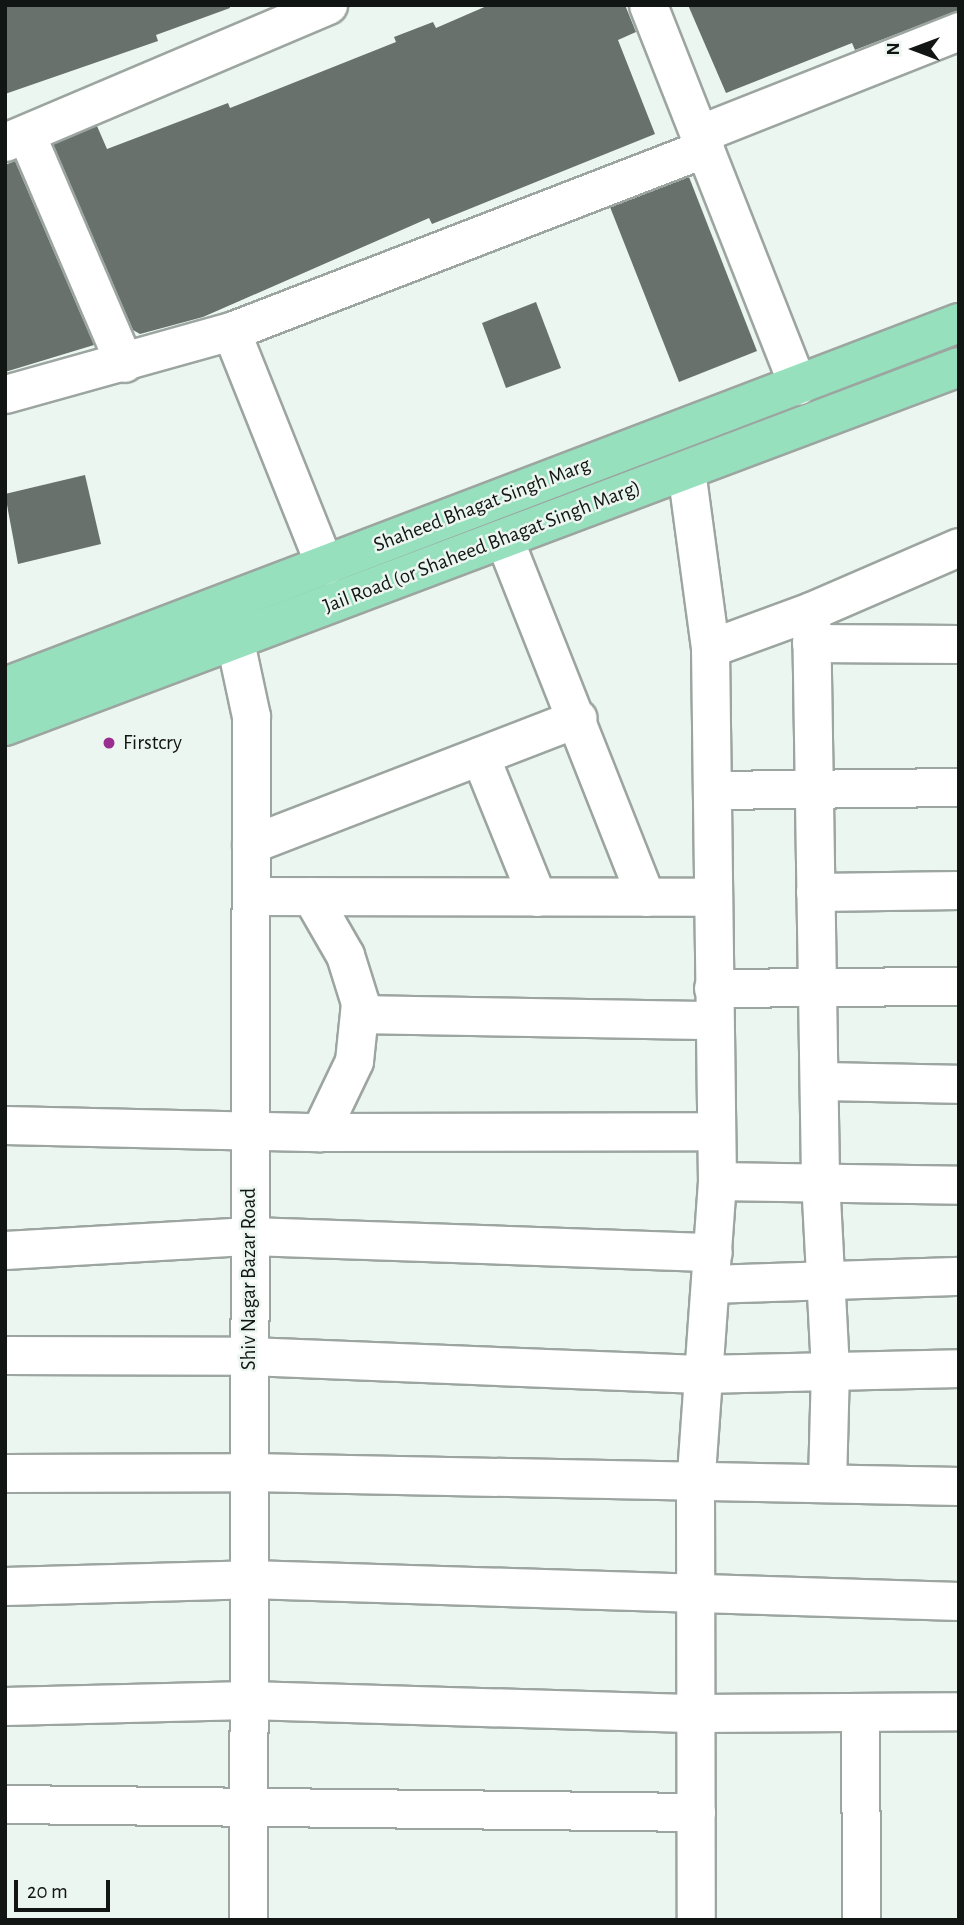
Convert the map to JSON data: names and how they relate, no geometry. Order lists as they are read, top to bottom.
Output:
{
  "streets": {
    "main road": ["Shaheed Bhagat Singh Marg", "Jail Road (or Shaheed Bhagat Singh Marg)"],
    "street": ["Shiv Nagar Bazar Road"]
  },
  "crossings": [
    ["Shaheed Bhagat Singh Marg", "Jail Road (or Shaheed Bhagat Singh Marg)"],
    ["Shaheed Bhagat Singh Marg", "Shiv Nagar Bazar Road"],
    ["Jail Road (or Shaheed Bhagat Singh Marg)", "Shiv Nagar Bazar Road"]
  ],
  "places": ["Firstcry"],
  "scale_bar": "20 m",
  "north": "left"
}
